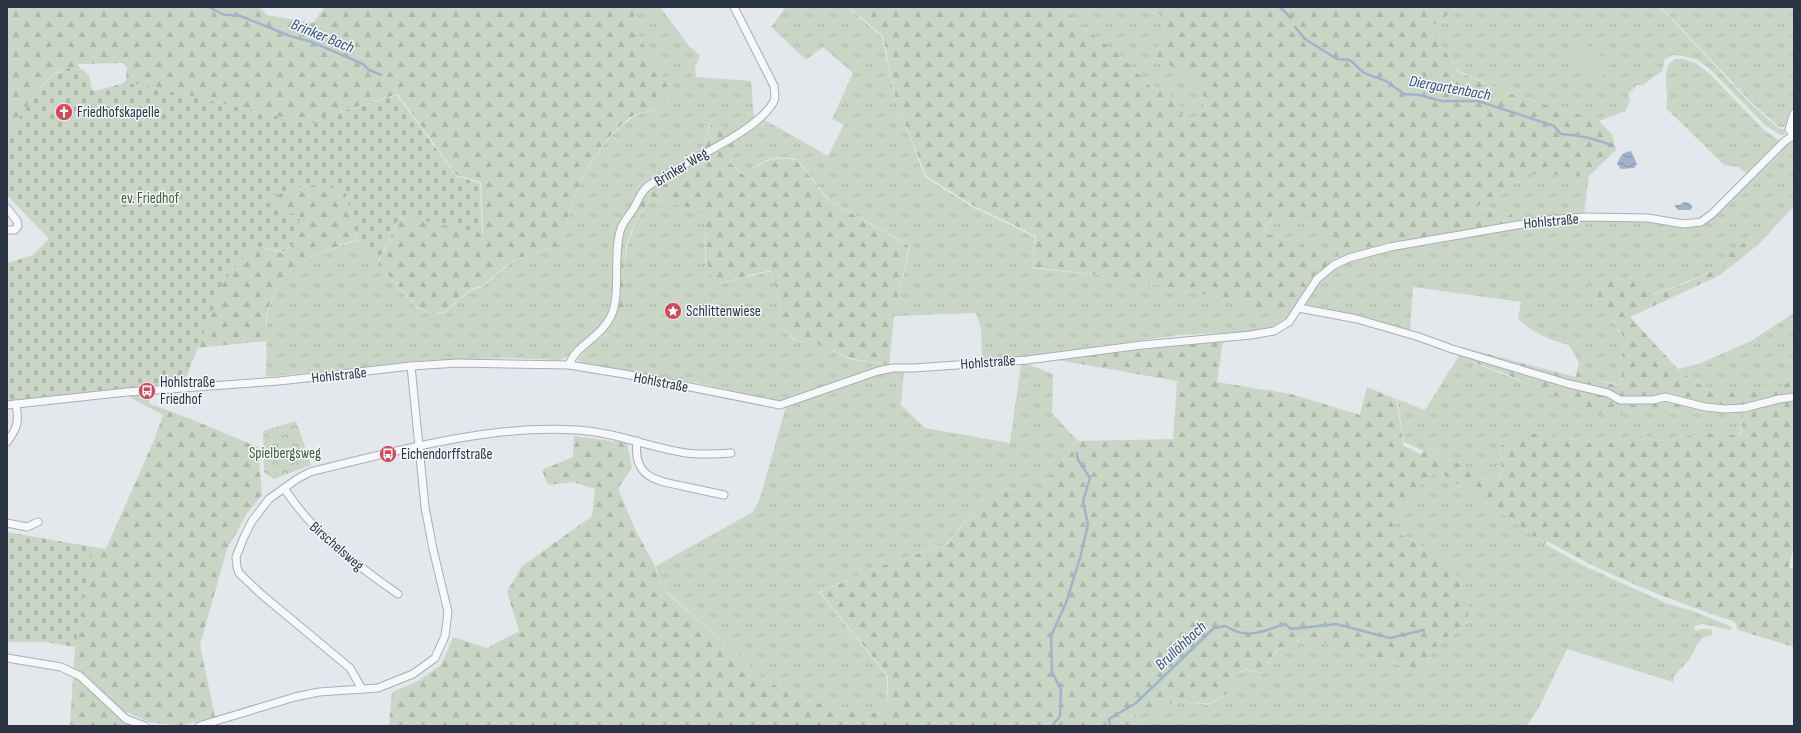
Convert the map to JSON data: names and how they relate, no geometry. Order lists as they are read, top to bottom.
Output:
{
  "streets": {
    "street": ["Brinker Weg", "Hohlstraße", "Birschelsweg"]
  },
  "crossings": [
    ["Brinker Weg", "Hohlstraße"]
  ],
  "water": ["Brinker Bach", "Diergartenbach", "Brullöhbach"],
  "parks": ["ev. Friedhof", "Spielbergsweg"],
  "places": {
    "church": ["Friedhofskapelle"],
    "place": ["Schlittenwiese"],
    "bus stop": ["Hohlstraße Friedhof", "Eichendorffstraße"]
  }
}
